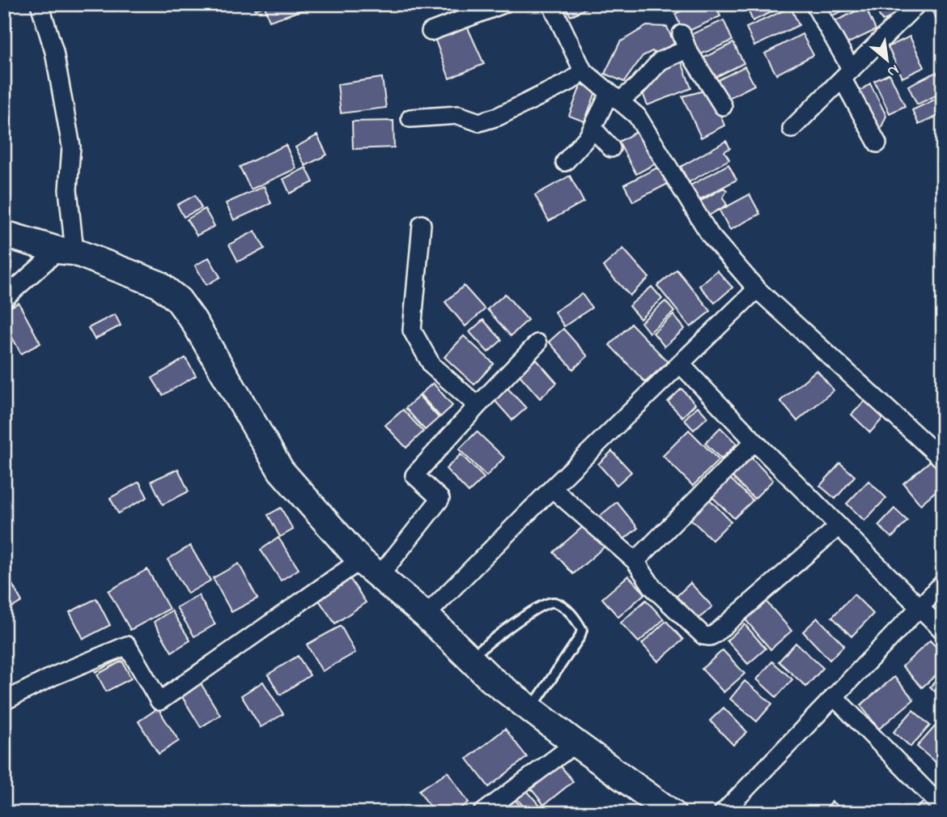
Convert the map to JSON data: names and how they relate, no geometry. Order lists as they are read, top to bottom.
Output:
{
  "north": "bottom right"
}
